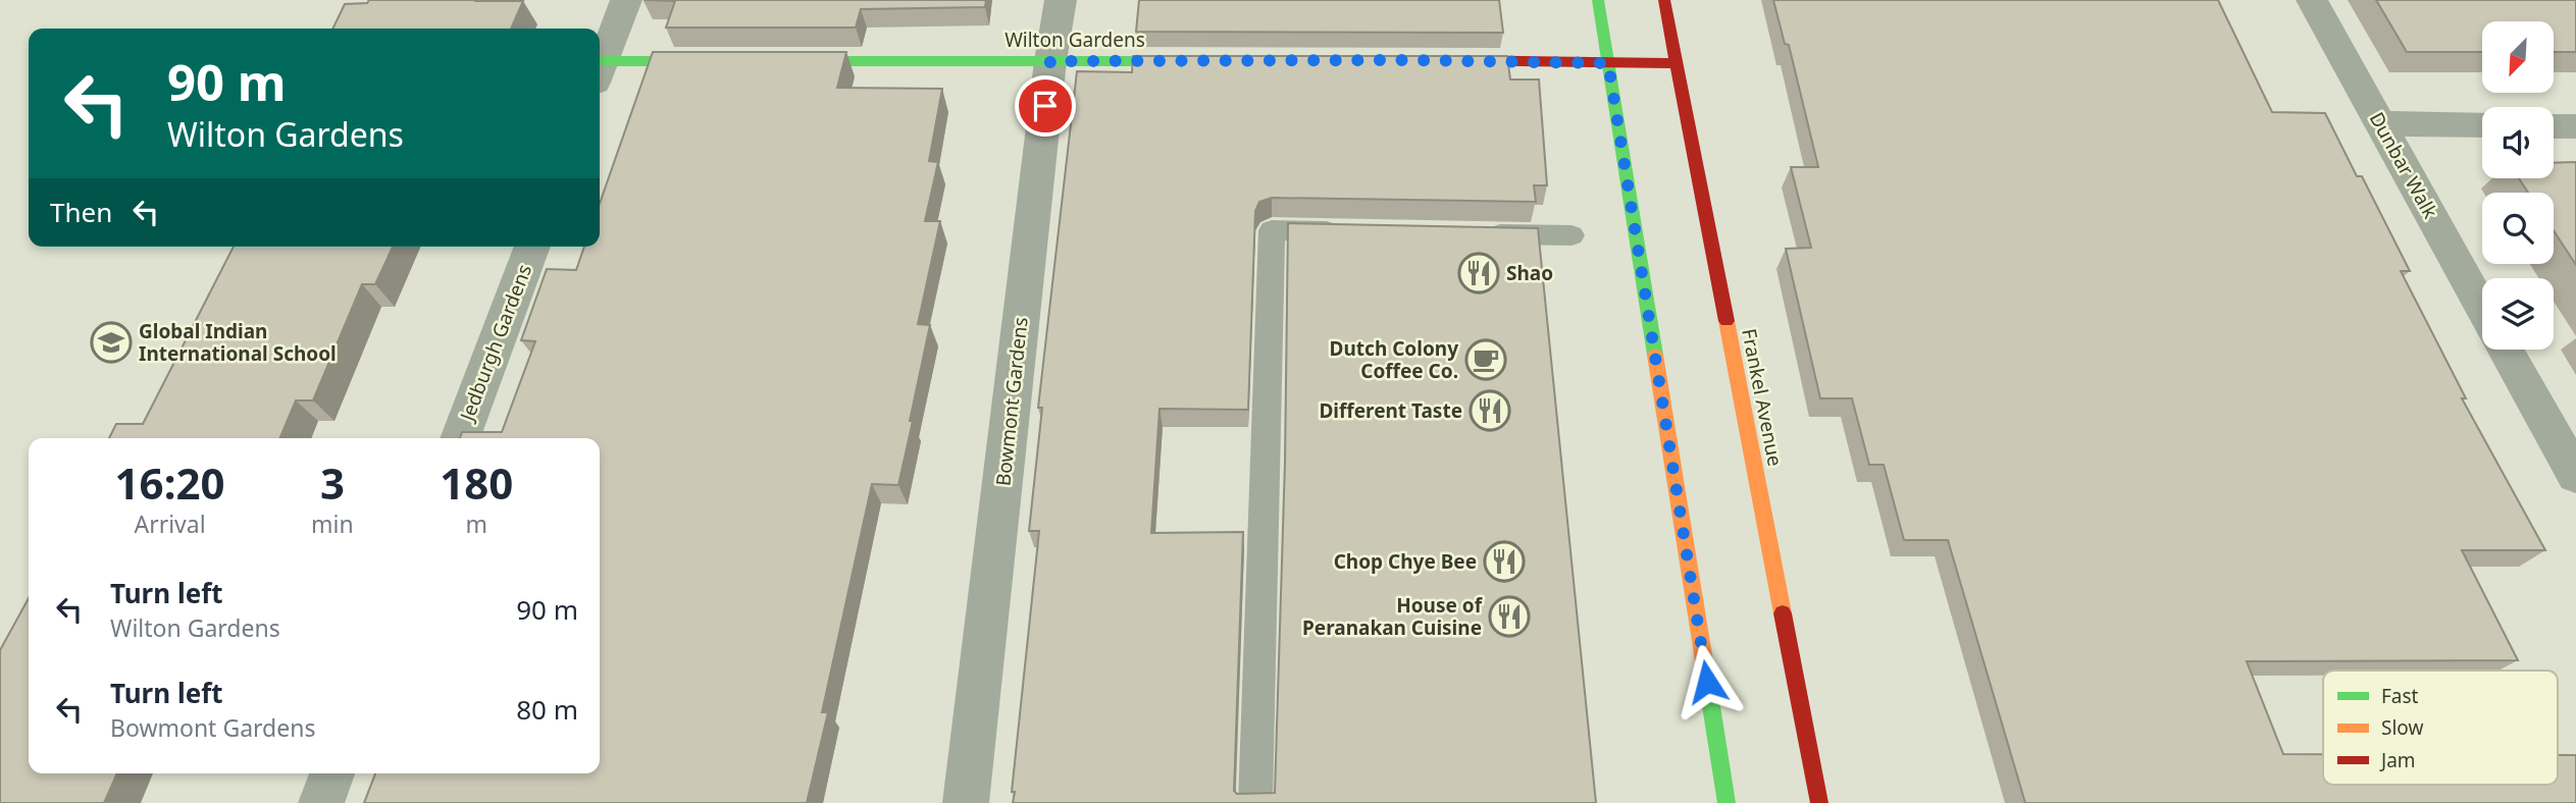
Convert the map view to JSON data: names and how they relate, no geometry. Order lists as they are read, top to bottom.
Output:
{
  "streets": {
    "street": [
      "Wilton Gardens",
      "Dunbar Walk",
      "Jedburgh Gardens",
      "Frankel Avenue",
      "Bowmont Gardens"
    ]
  },
  "crossings": [
    ["Wilton Gardens", "Bowmont Gardens"]
  ],
  "places": {
    "restaurant": [
      "Shao",
      "Different Taste",
      "Chop Chye Bee",
      "House of Peranakan Cuisine"
    ],
    "school or university": ["Global Indian International School"],
    "cafe": ["Dutch Colony Coffee Co."]
  },
  "legend": ["Fast", "Slow", "Jam"],
  "north": "bottom left",
  "page": {
    "turn": ["90 m", "Wilton Gardens"],
    "then": "Then",
    "eta": [
      "16:20",
      "Arrival",
      "3",
      "min",
      "180",
      "m"
    ],
    "list": [
      {
        "name": "Turn left",
        "note": "Wilton Gardens",
        "value": "90 m"
      },
      {
        "name": "Turn left",
        "note": "Bowmont Gardens",
        "value": "80 m"
      }
    ]
  }
}
